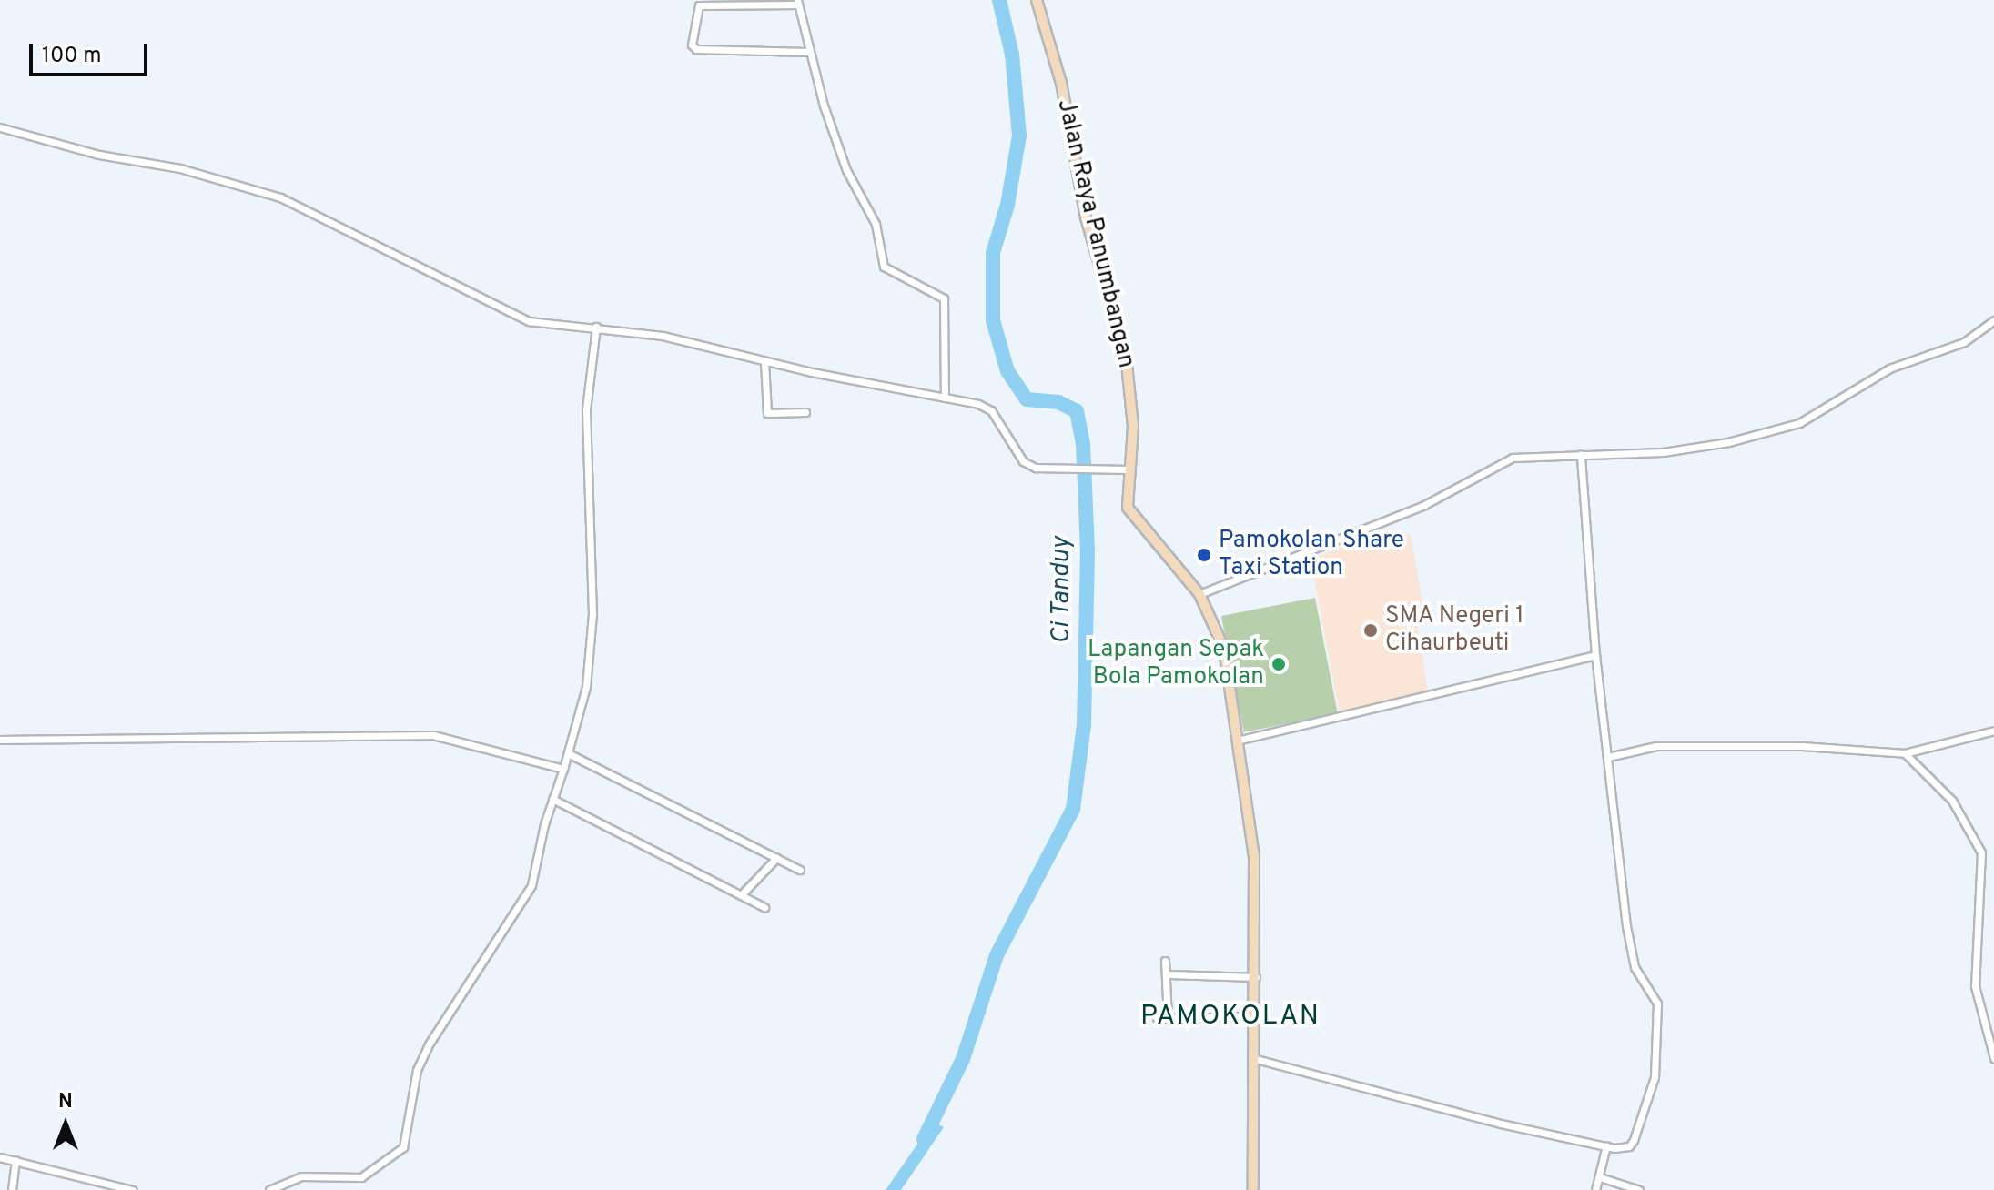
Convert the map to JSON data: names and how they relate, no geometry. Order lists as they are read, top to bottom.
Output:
{
  "streets": {
    "main road": ["Jalan Raya Panumbangan"]
  },
  "districts": ["PAMOKOLAN"],
  "water": ["Ci Tanduy"],
  "places": ["Pamokolan Share Taxi Station", "SMA Negeri 1 Cihaurbeuti", "Lapangan Sepak Bola Pamokolan"],
  "scale_bar": "100 m",
  "north": "top"
}
